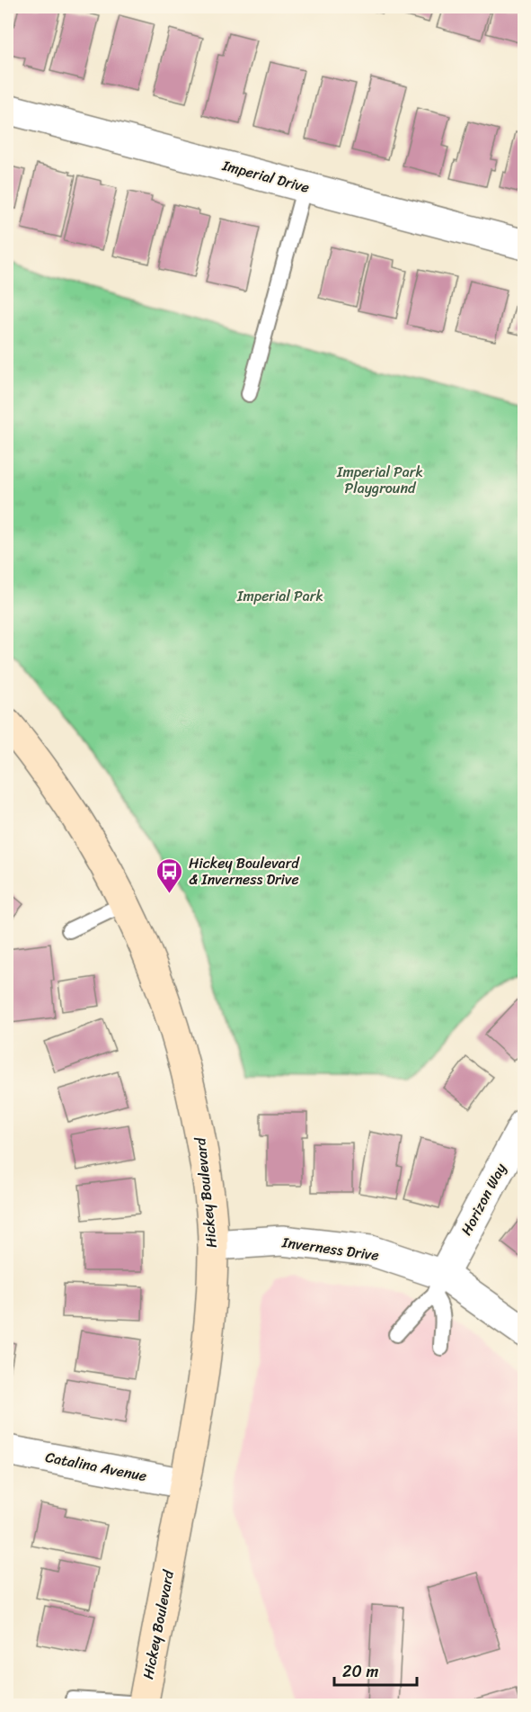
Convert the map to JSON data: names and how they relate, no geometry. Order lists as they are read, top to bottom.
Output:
{
  "streets": {
    "main road": ["Hickey Boulevard"],
    "street": [
      "Imperial Drive",
      "Horizon Way",
      "Inverness Drive",
      "Catalina Avenue"
    ]
  },
  "crossings": [
    ["Hickey Boulevard", "Inverness Drive"],
    ["Hickey Boulevard", "Catalina Avenue"],
    ["Horizon Way", "Inverness Drive"]
  ],
  "parks": ["Imperial Park Playground", "Imperial Park"],
  "places": {
    "bus stop": ["Hickey Boulevard & Inverness Drive"]
  },
  "scale_bar": "20 m"
}
